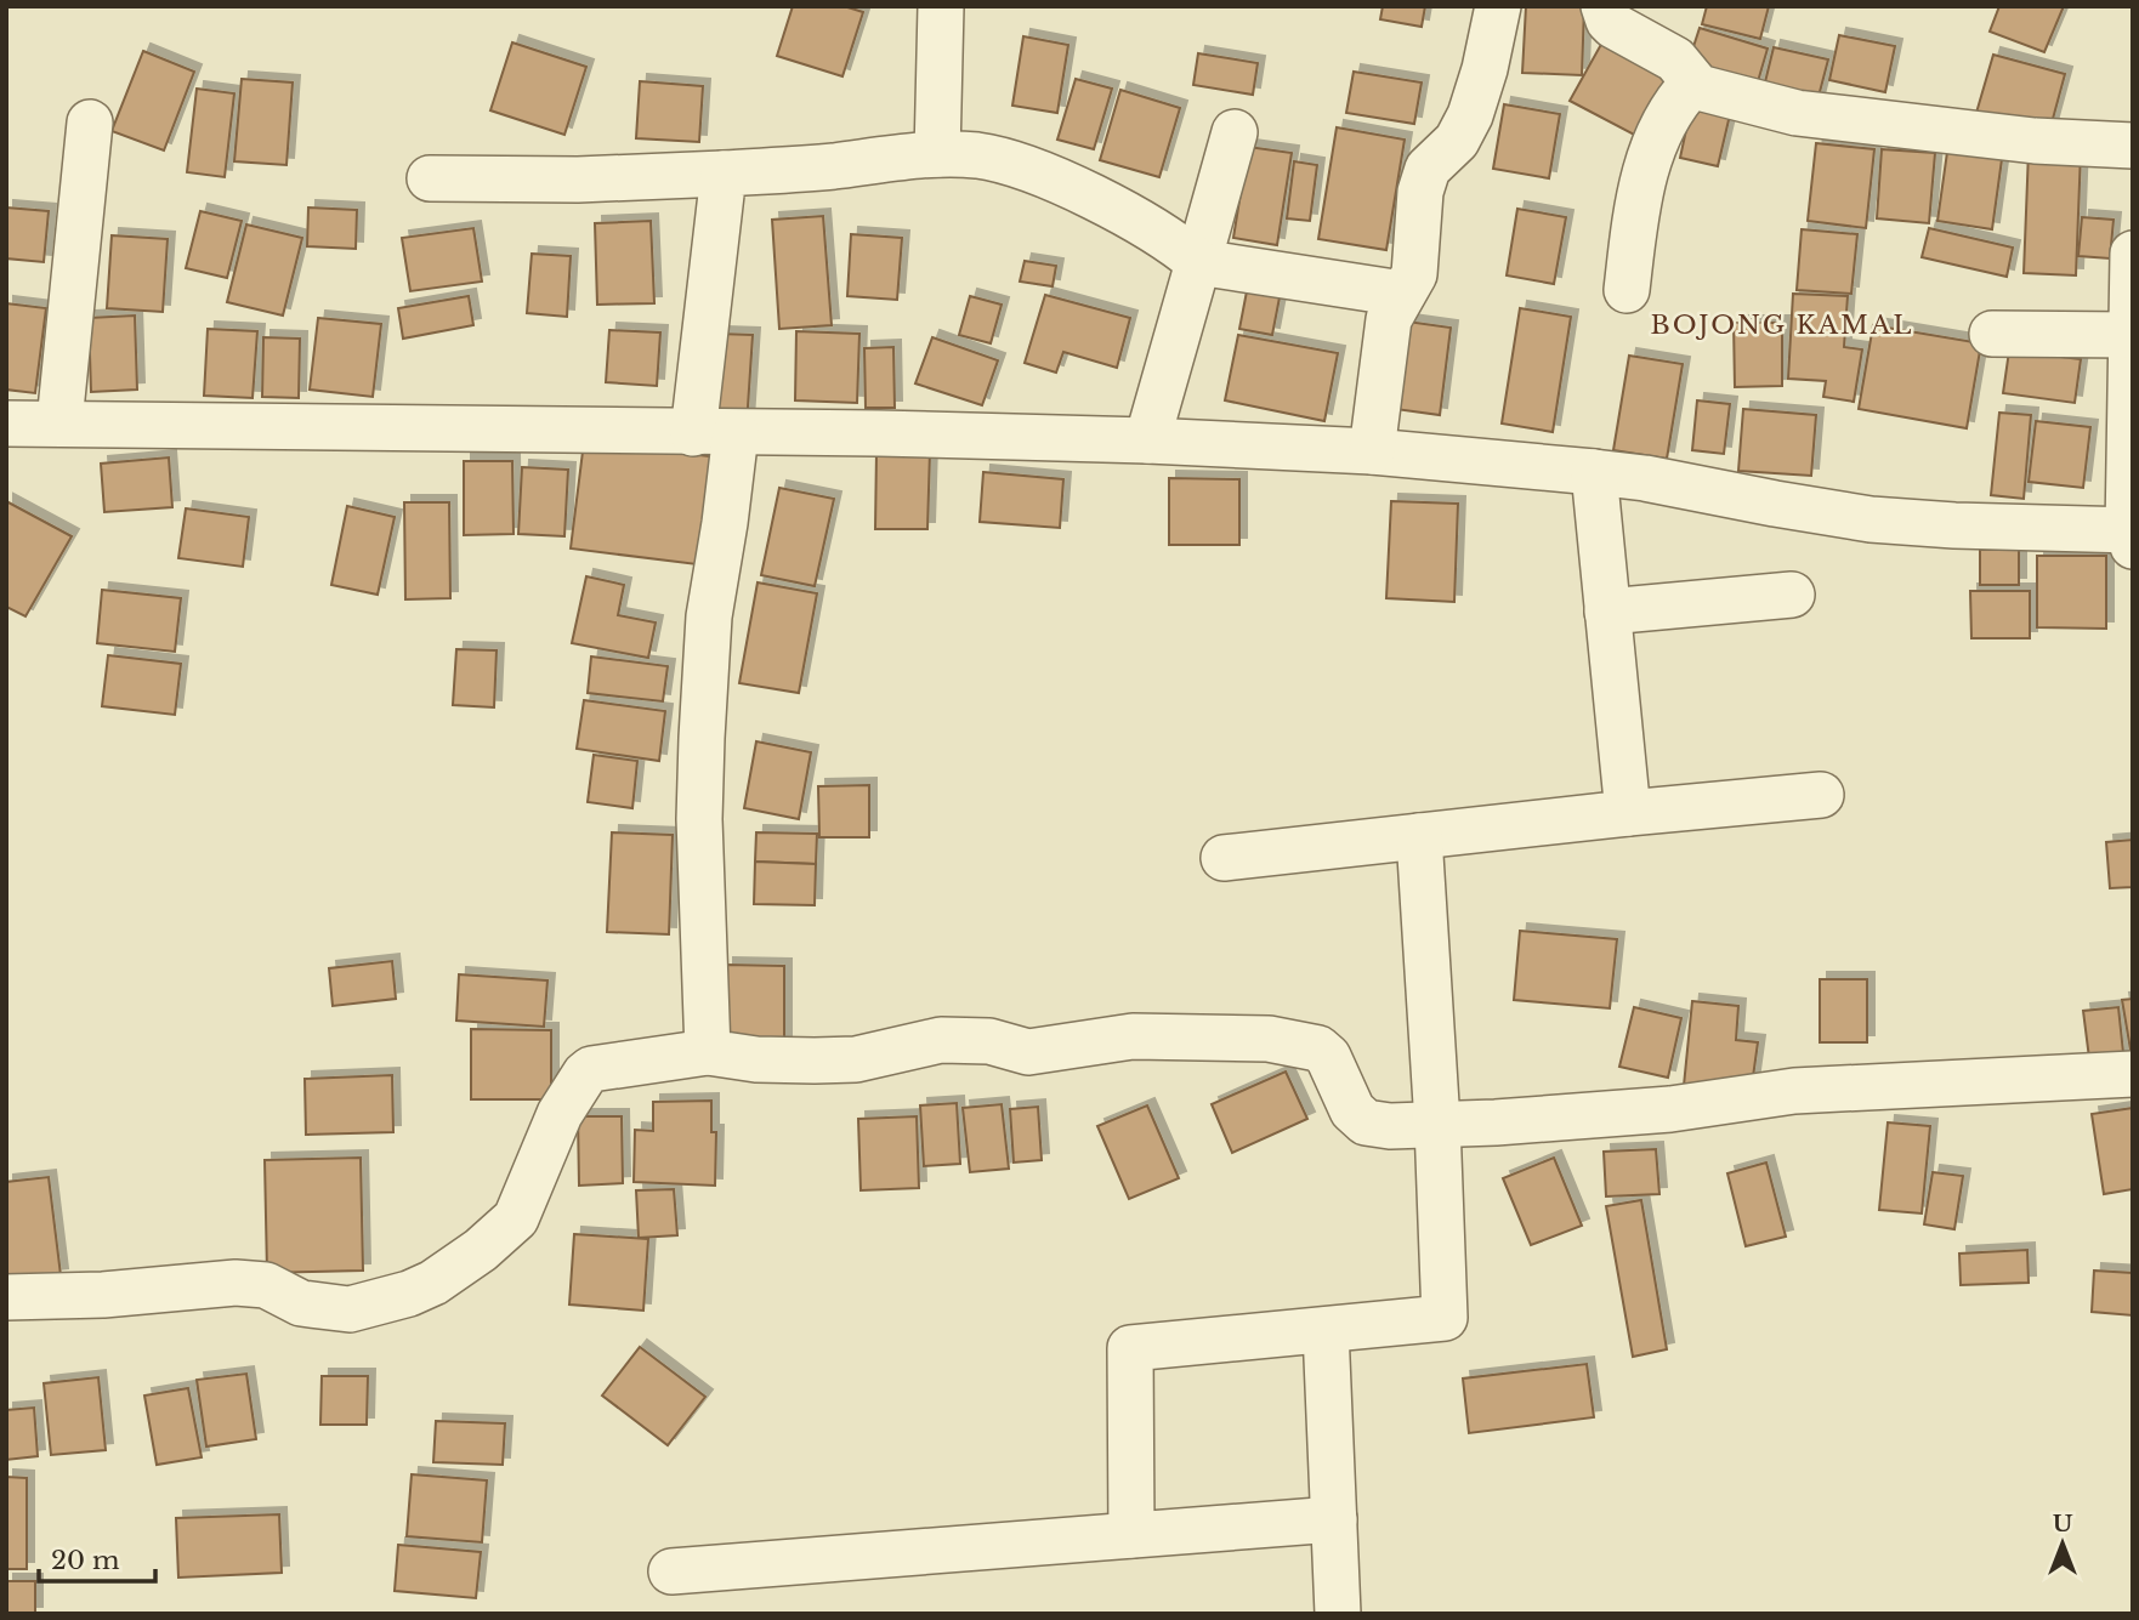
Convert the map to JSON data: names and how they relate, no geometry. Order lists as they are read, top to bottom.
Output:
{
  "districts": ["BOJONG KAMAL"],
  "scale_bar": "20 m",
  "north": "top"
}
